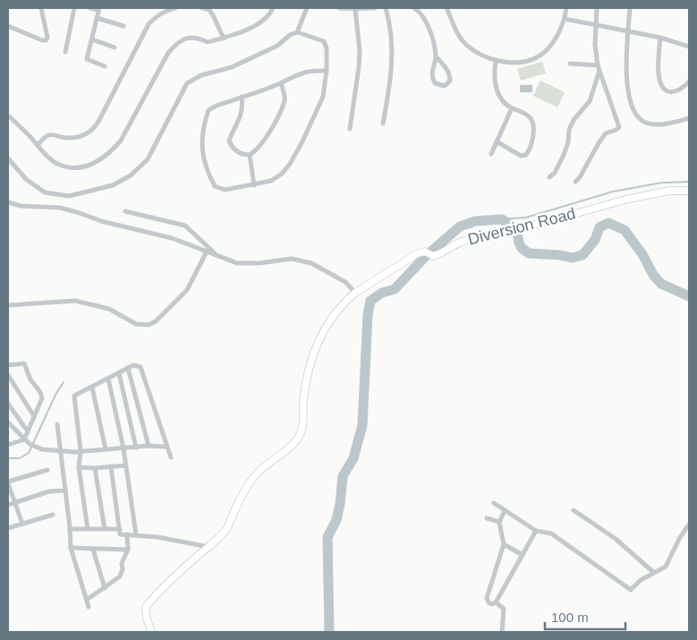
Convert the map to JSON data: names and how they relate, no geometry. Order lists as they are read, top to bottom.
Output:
{
  "streets": {
    "street": ["Diversion Road"]
  },
  "scale_bar": "100 m"
}
